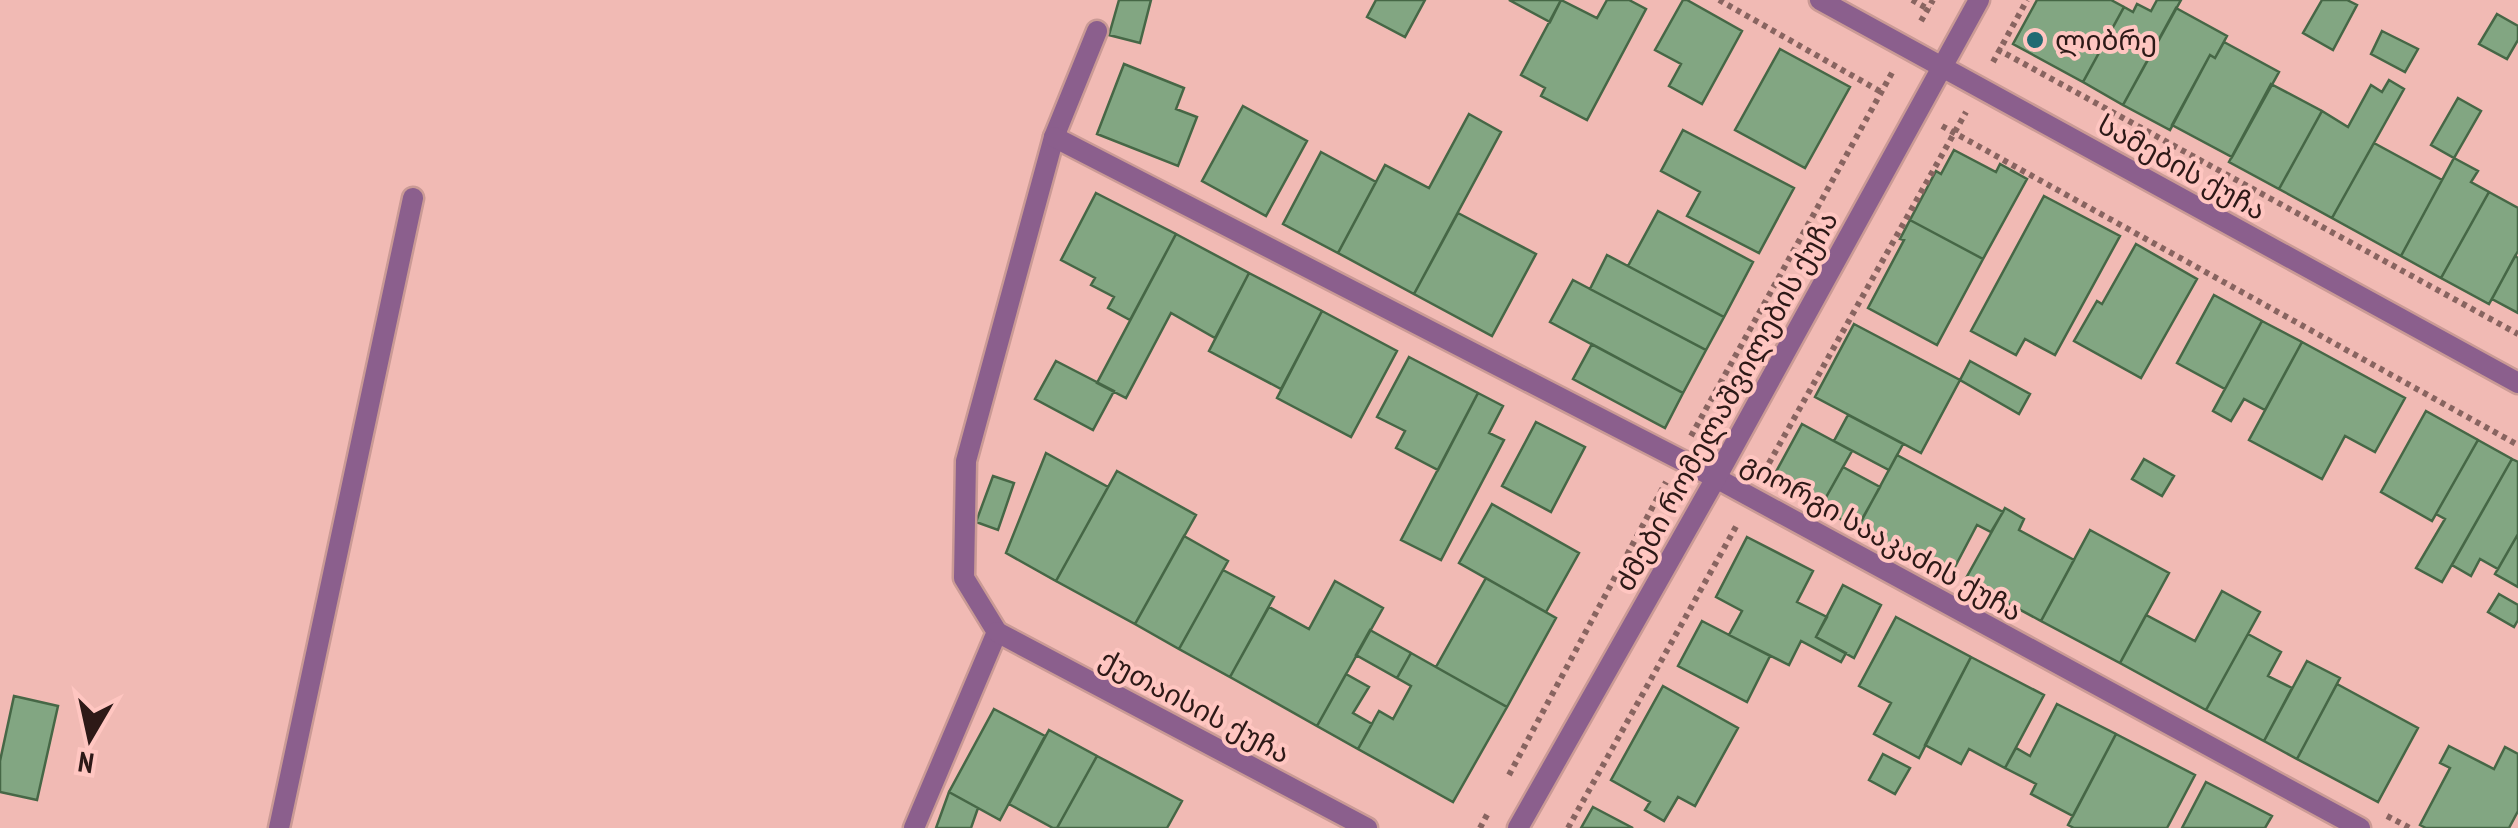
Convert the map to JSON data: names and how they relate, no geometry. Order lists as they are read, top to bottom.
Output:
{
  "streets": {
    "street": [
      "სამების ქუჩა",
      "ძმები რომელაშვილების ქუჩა",
      "გიორგი სააკაძის ქუჩა",
      "ქუთაისის ქუჩა"
    ]
  },
  "crossings": [
    ["სამების ქუჩა", "ძმები რომელაშვილების ქუჩა"],
    ["ძმები რომელაშვილების ქუჩა", "გიორგი სააკაძის ქუჩა"]
  ],
  "places": ["ლიბრე"],
  "north": "bottom"
}
